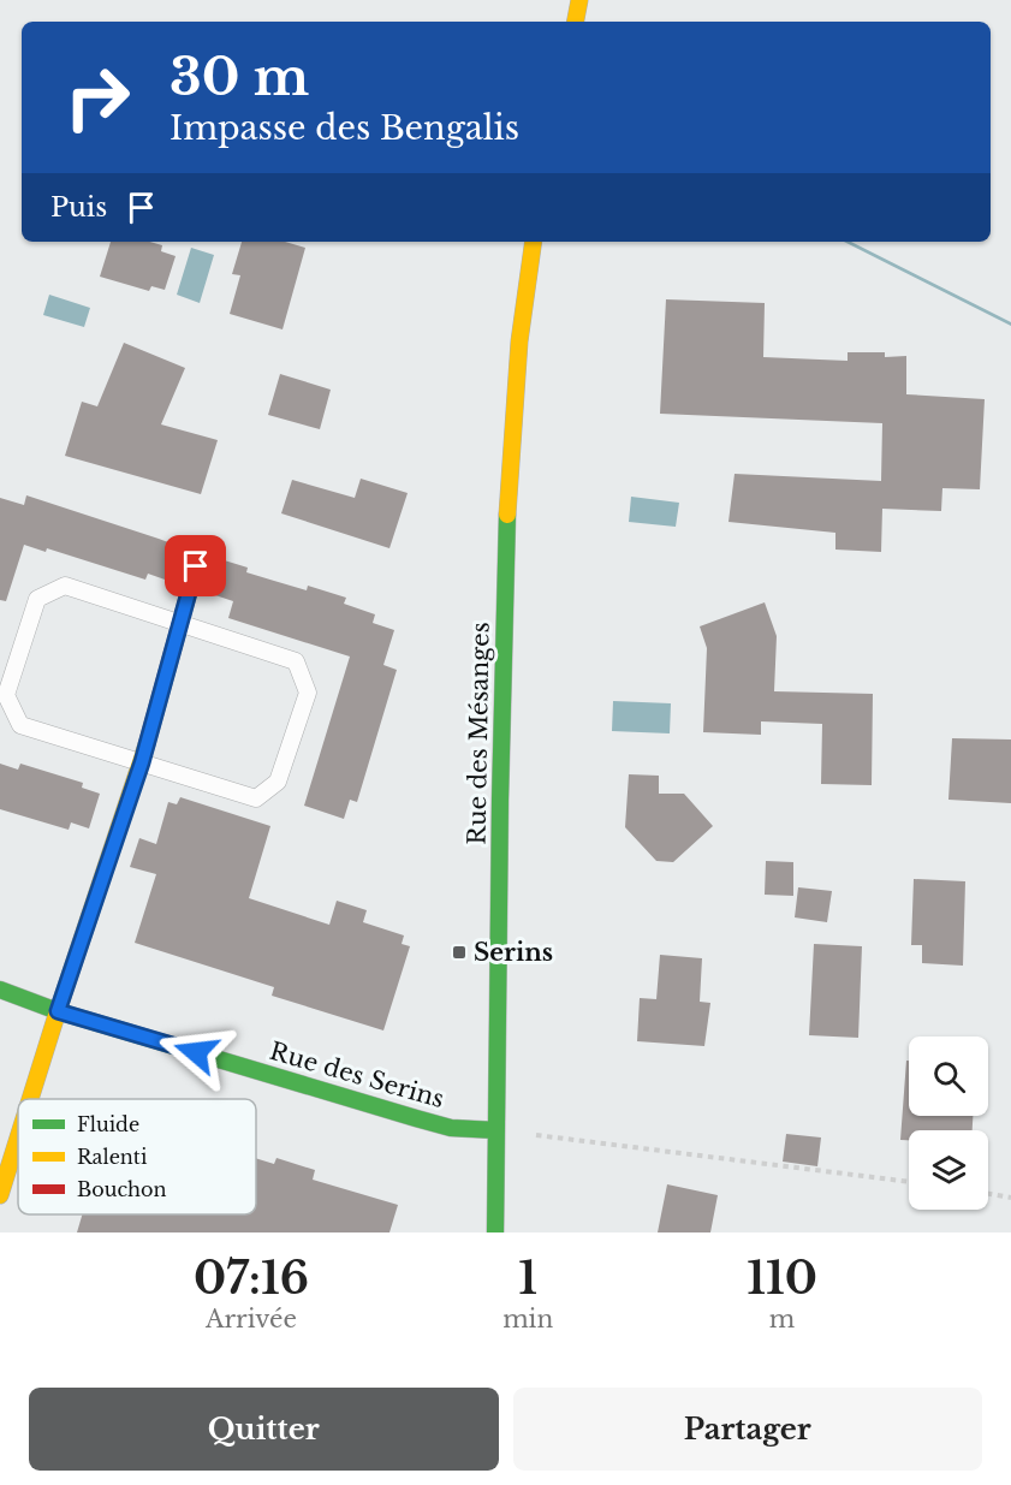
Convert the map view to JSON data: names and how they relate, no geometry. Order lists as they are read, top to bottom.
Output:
{
  "streets": {
    "street": ["Rue des Mésanges", "Rue des Serins"]
  },
  "crossings": [
    ["Rue des Mésanges", "Rue des Serins"]
  ],
  "places": {
    "transit": ["Serins"]
  },
  "legend": ["Fluide", "Ralenti", "Bouchon"],
  "page": {
    "turn": ["30 m", "Impasse des Bengalis"],
    "then": "Puis",
    "eta": [
      "07:16",
      "Arrivée",
      "1",
      "min",
      "110",
      "m"
    ],
    "buttons": ["Quitter", "Partager"]
  }
}
